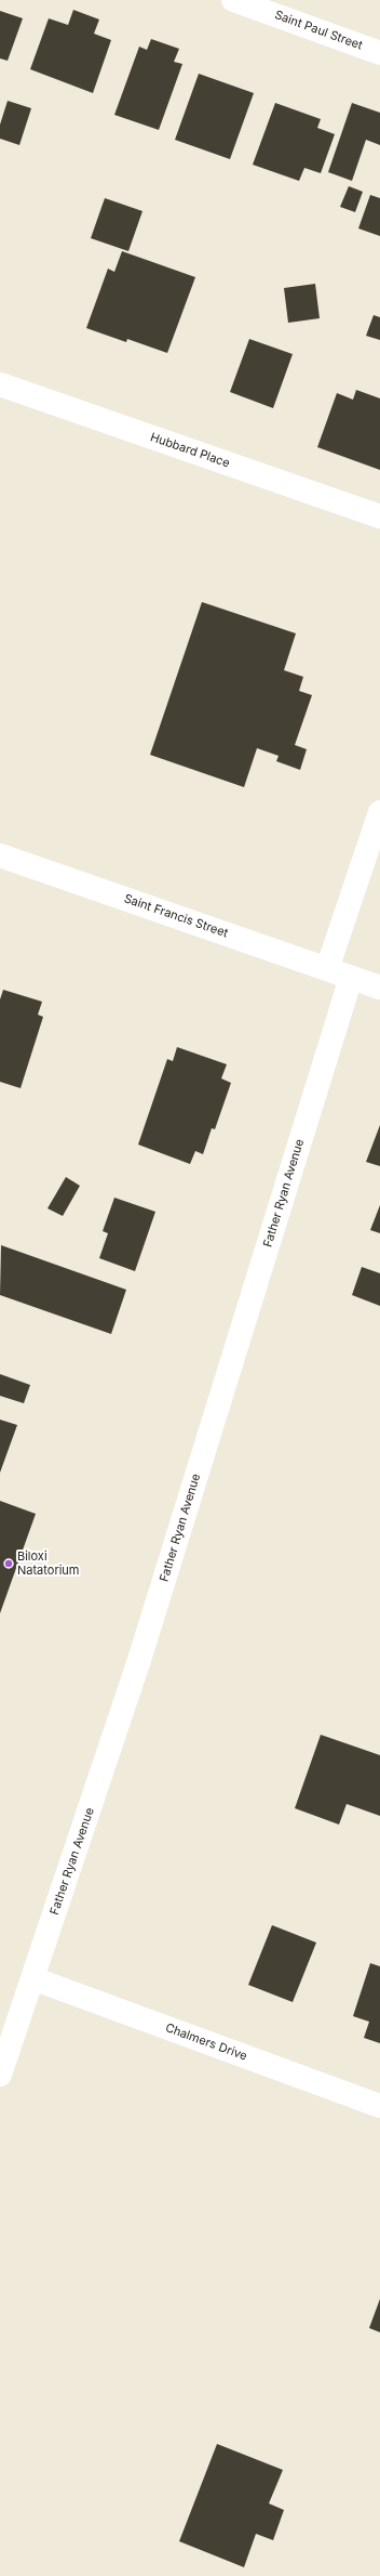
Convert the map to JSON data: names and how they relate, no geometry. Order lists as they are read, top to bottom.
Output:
{
  "streets": {
    "street": [
      "Saint Paul Street",
      "Hubbard Place",
      "Saint Francis Street",
      "Father Ryan Avenue",
      "Chalmers Drive"
    ]
  },
  "crossings": [
    ["Saint Francis Street", "Father Ryan Avenue"],
    ["Father Ryan Avenue", "Chalmers Drive"]
  ],
  "places": ["Biloxi Natatorium"]
}
